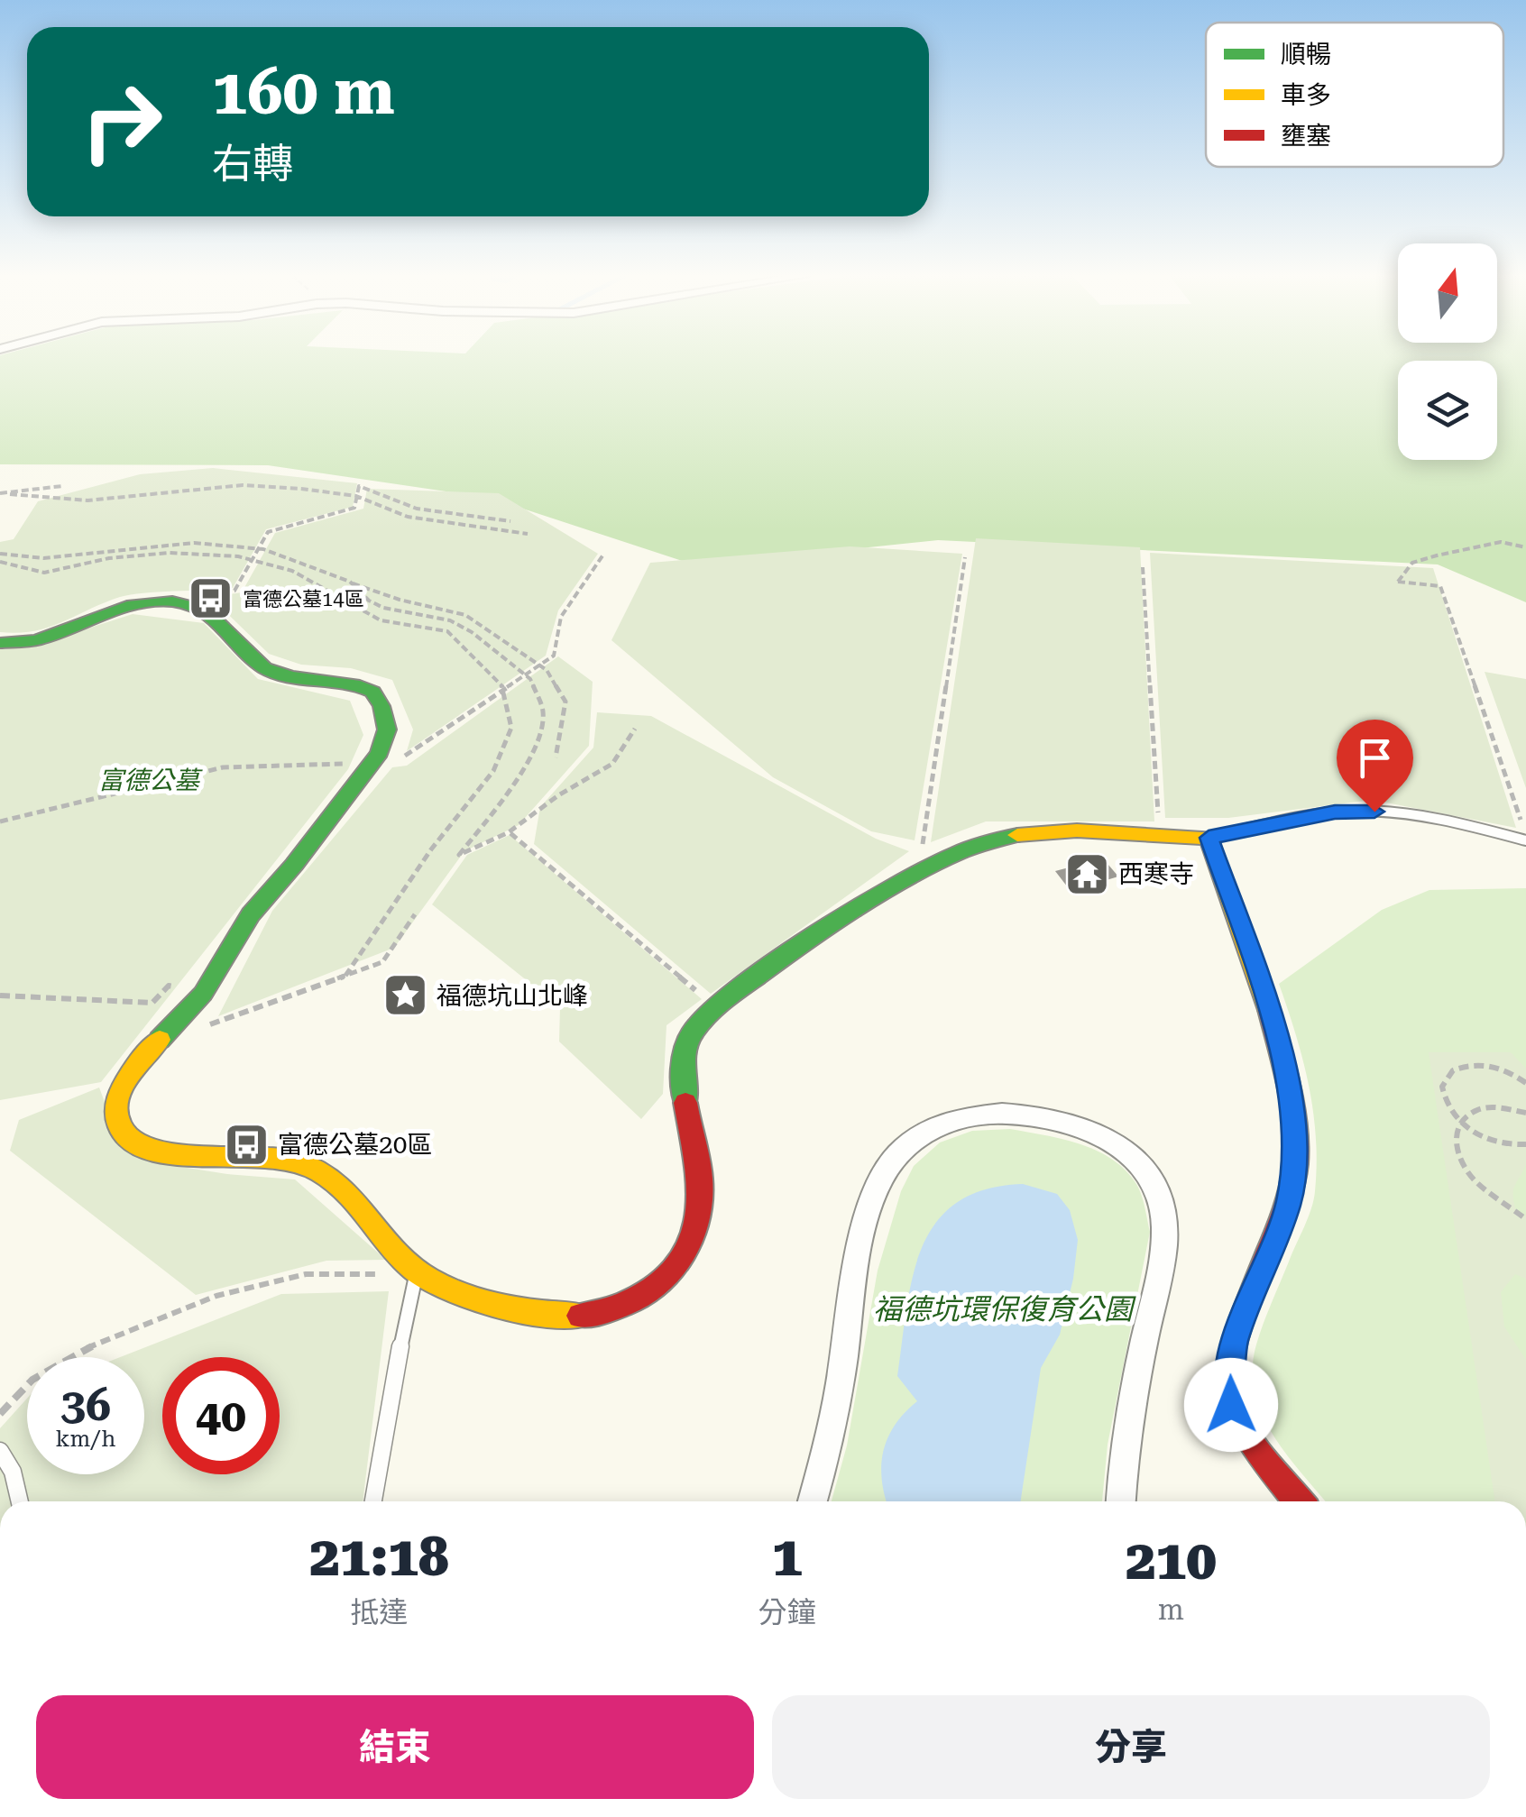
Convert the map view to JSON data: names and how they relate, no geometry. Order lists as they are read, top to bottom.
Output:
{
  "parks": ["富德公墓", "福德坑環保復育公園"],
  "places": {
    "bus stop": ["富德公墓14區", "富德公墓20區"],
    "temple": ["西寒寺"],
    "place": ["福德坑山北峰"]
  },
  "legend": ["順暢", "車多", "壅塞"],
  "north": "top",
  "page": {
    "turn": ["160 m", "右轉"],
    "speed": "36 km/h",
    "limit": "40",
    "eta": [
      "21:18",
      "抵達",
      "1",
      "分鐘",
      "210",
      "m"
    ],
    "buttons": ["結束", "分享"]
  }
}
